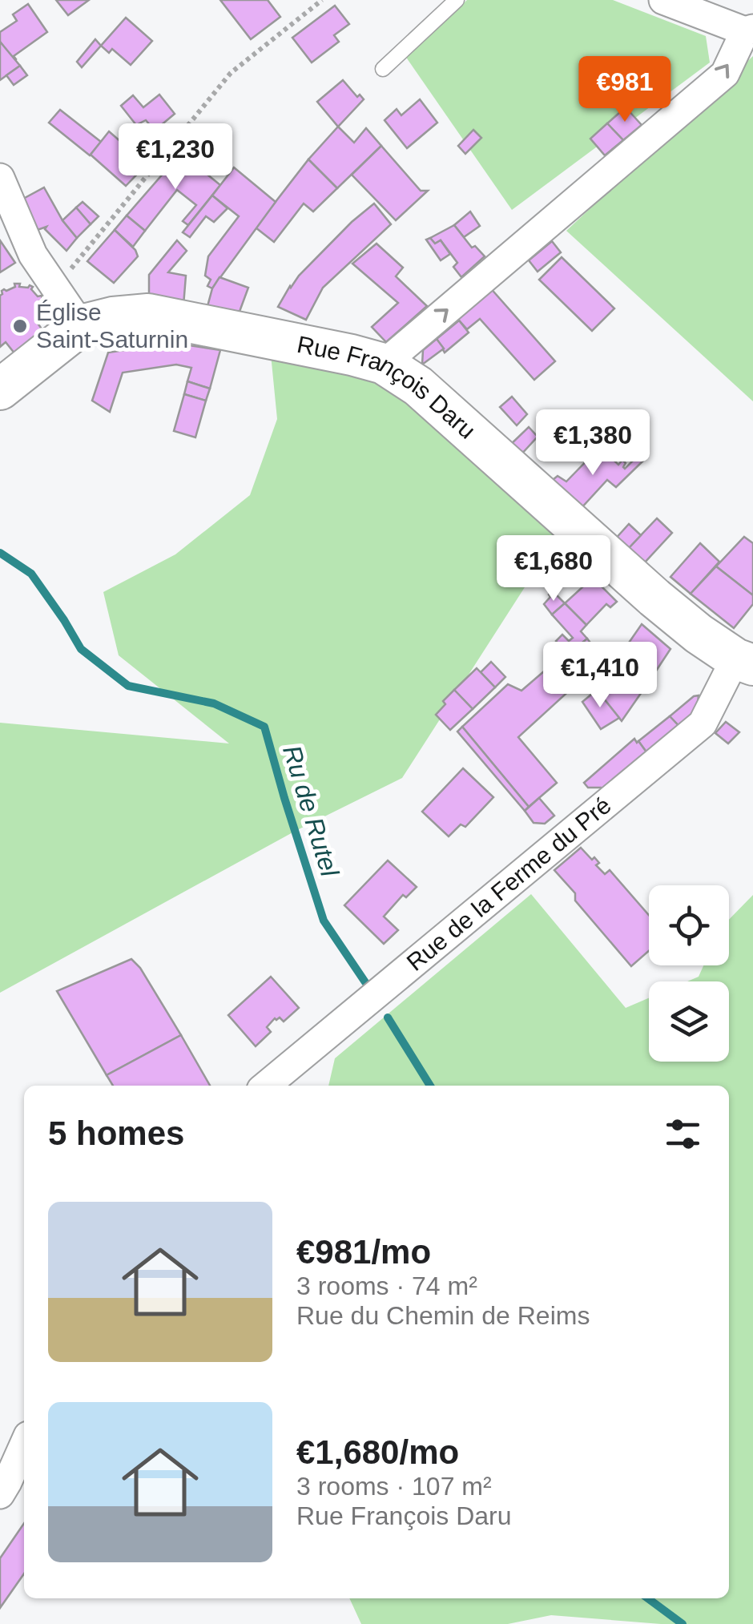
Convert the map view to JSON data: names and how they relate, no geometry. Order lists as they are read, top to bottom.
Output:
{
  "streets": {
    "street": ["Rue François Daru", "Rue de la Ferme du Pré"]
  },
  "crossings": [
    ["Rue François Daru", "Rue de la Ferme du Pré"]
  ],
  "water": ["Ru de Rutel"],
  "places": ["Église Saint-Saturnin"],
  "page": {
    "price": [
      "€981",
      "€1,230",
      "€1,380",
      "€1,680",
      "€1,410"
    ],
    "heading": "5 homes",
    "list": [
      {
        "name": "€981/mo",
        "note": "3 rooms · 74 m² · Rue du Chemin de Reims"
      },
      {
        "name": "€1,680/mo",
        "note": "3 rooms · 107 m² · Rue François Daru"
      }
    ]
  }
}
